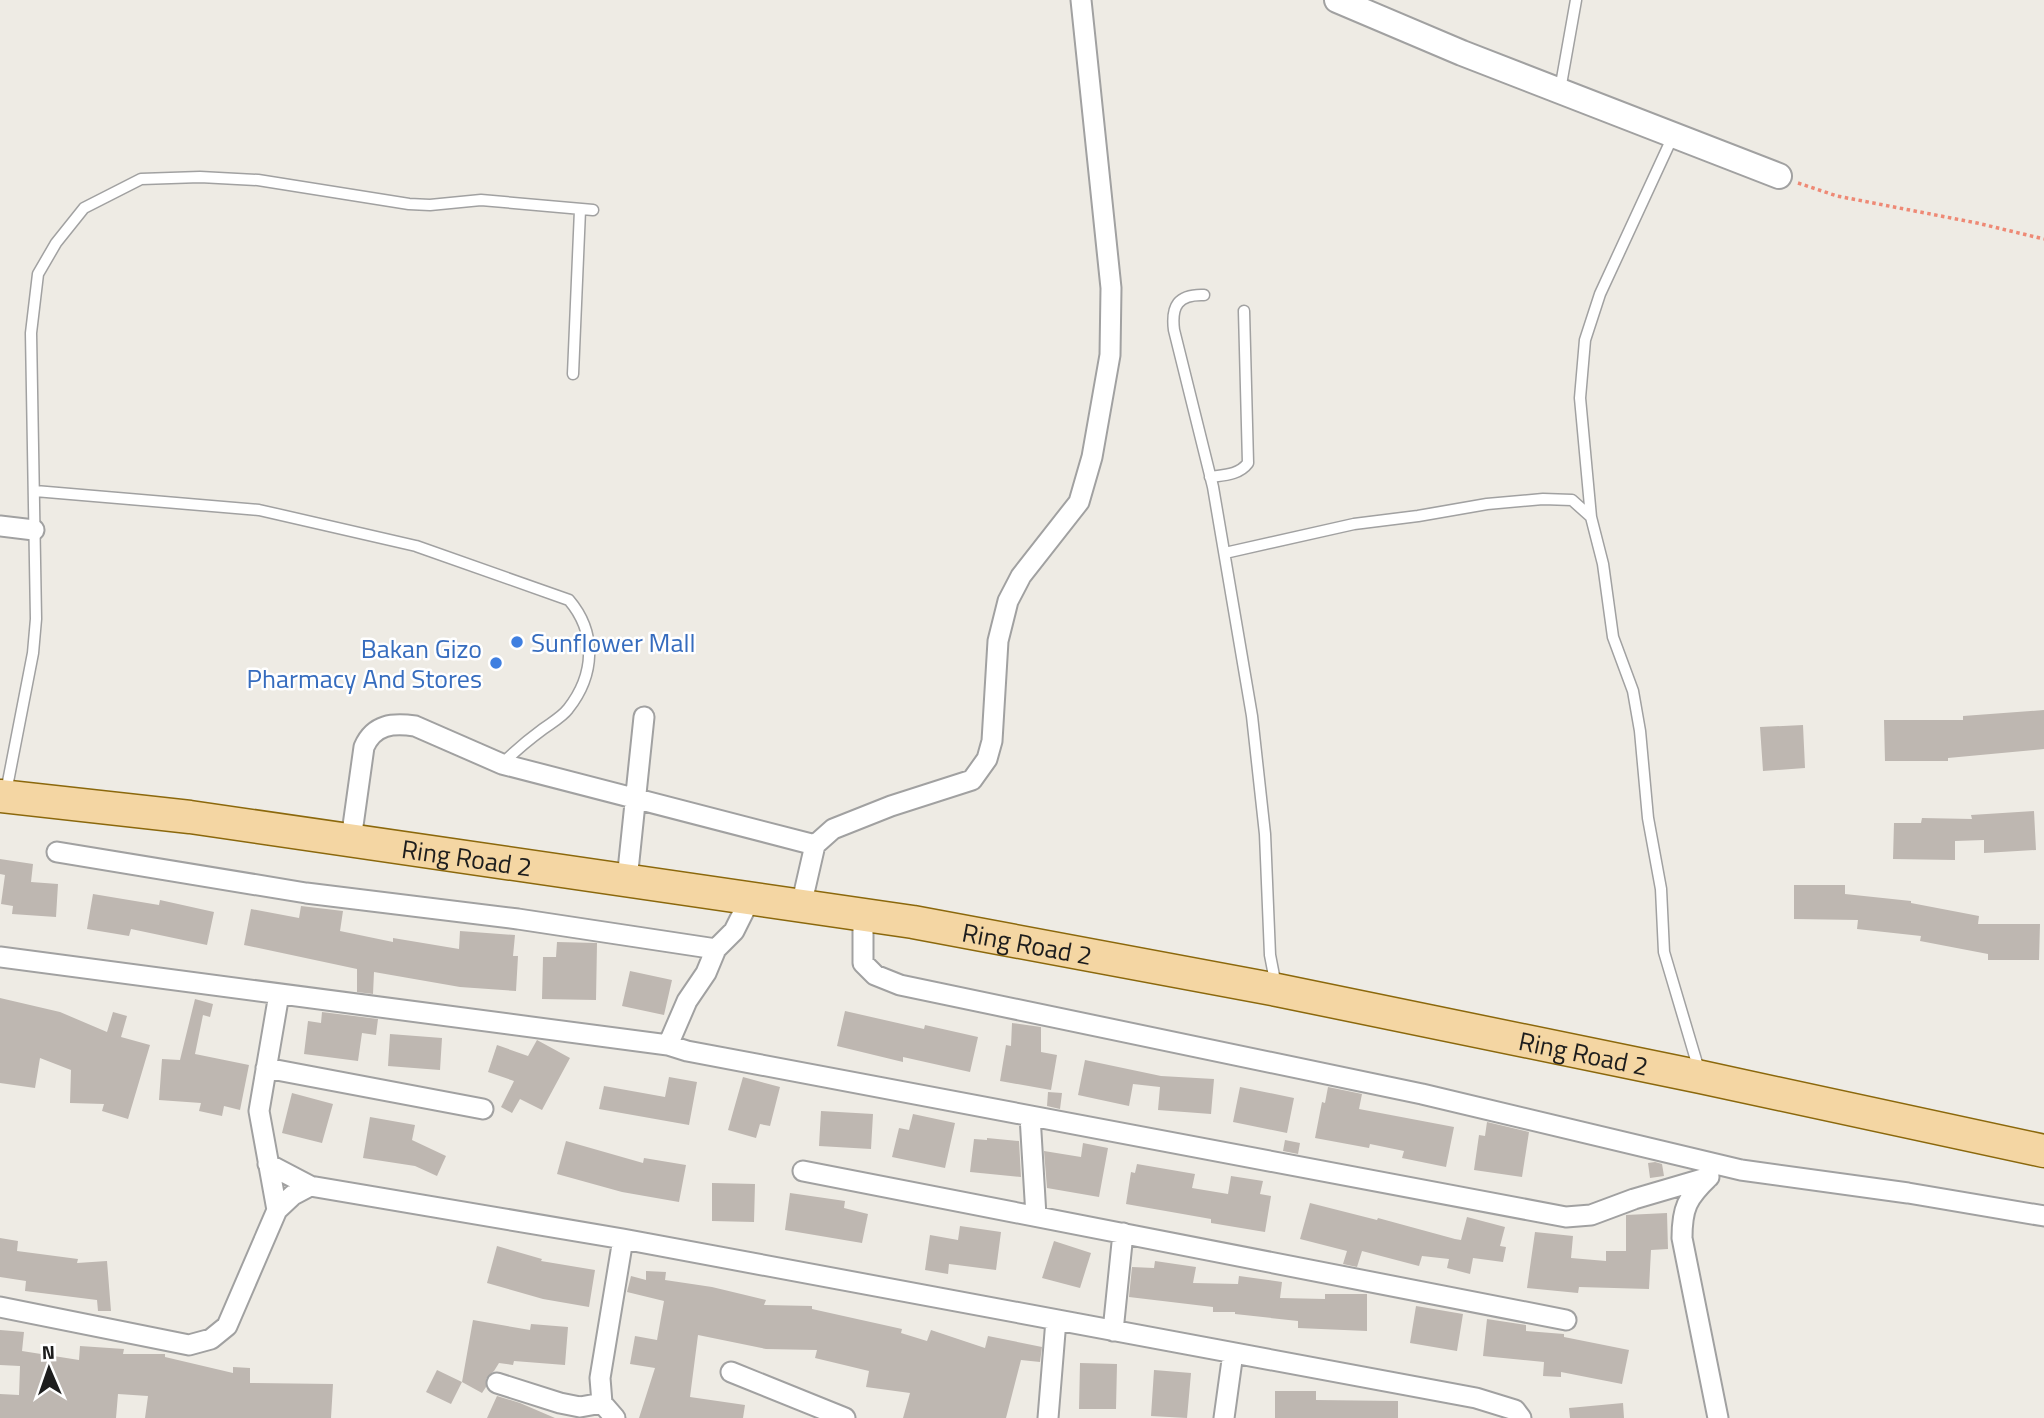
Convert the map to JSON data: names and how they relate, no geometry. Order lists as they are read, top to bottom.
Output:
{
  "streets": {
    "main road": ["Ring Road 2"]
  },
  "places": ["Sunflower Mall", "Bakan Gizo Pharmacy And Stores"],
  "north": "top"
}
